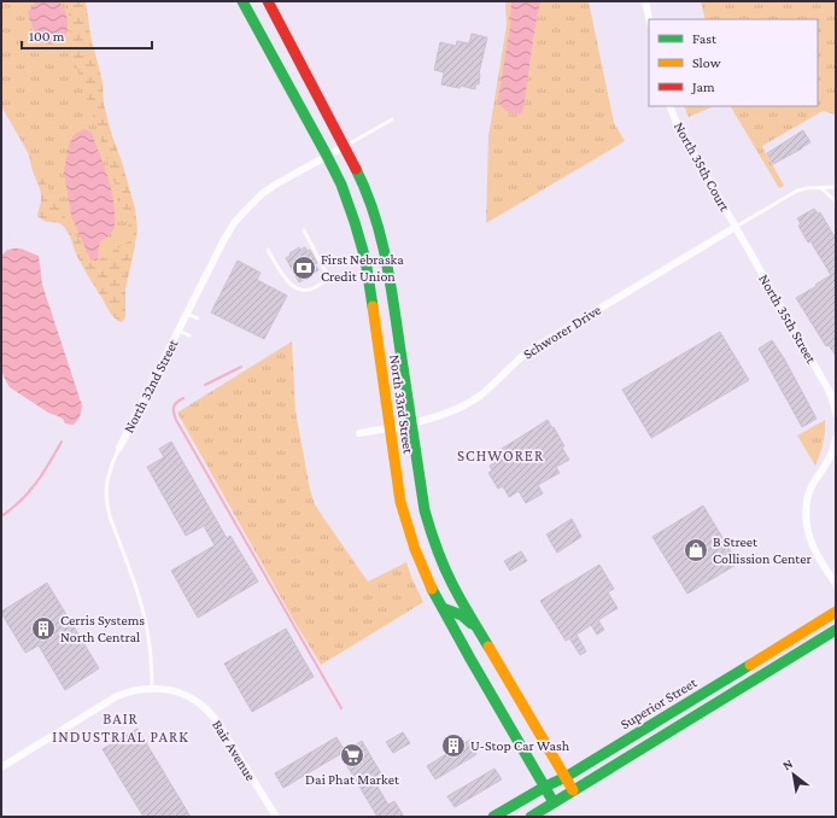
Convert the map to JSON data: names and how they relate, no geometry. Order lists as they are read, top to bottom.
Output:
{
  "streets": {
    "main road": ["North 33rd Street", "Superior Street"],
    "street": [
      "North 35th Court",
      "North 35th Street",
      "Schworer Drive",
      "North 32nd Street",
      "Bair Avenue"
    ]
  },
  "crossings": [
    ["North 35th Court", "North 35th Street"],
    ["North 35th Court", "Schworer Drive"],
    ["North 35th Street", "Schworer Drive"],
    ["Schworer Drive", "North 33rd Street"],
    ["North 32nd Street", "North 33rd Street"],
    ["North 32nd Street", "Bair Avenue"],
    ["North 33rd Street", "Superior Street"]
  ],
  "districts": ["SCHWORER", "BAIR INDUSTRIAL PARK"],
  "places": {
    "bank": ["First Nebraska Credit Union"],
    "shop": ["B Street Collission Center"],
    "building": ["Cerris Systems North Central", "U-Stop Car Wash"],
    "supermarket": ["Dai Phat Market"]
  },
  "legend": ["Fast", "Slow", "Jam"],
  "scale_bar": "100 m",
  "north": "top left"
}
